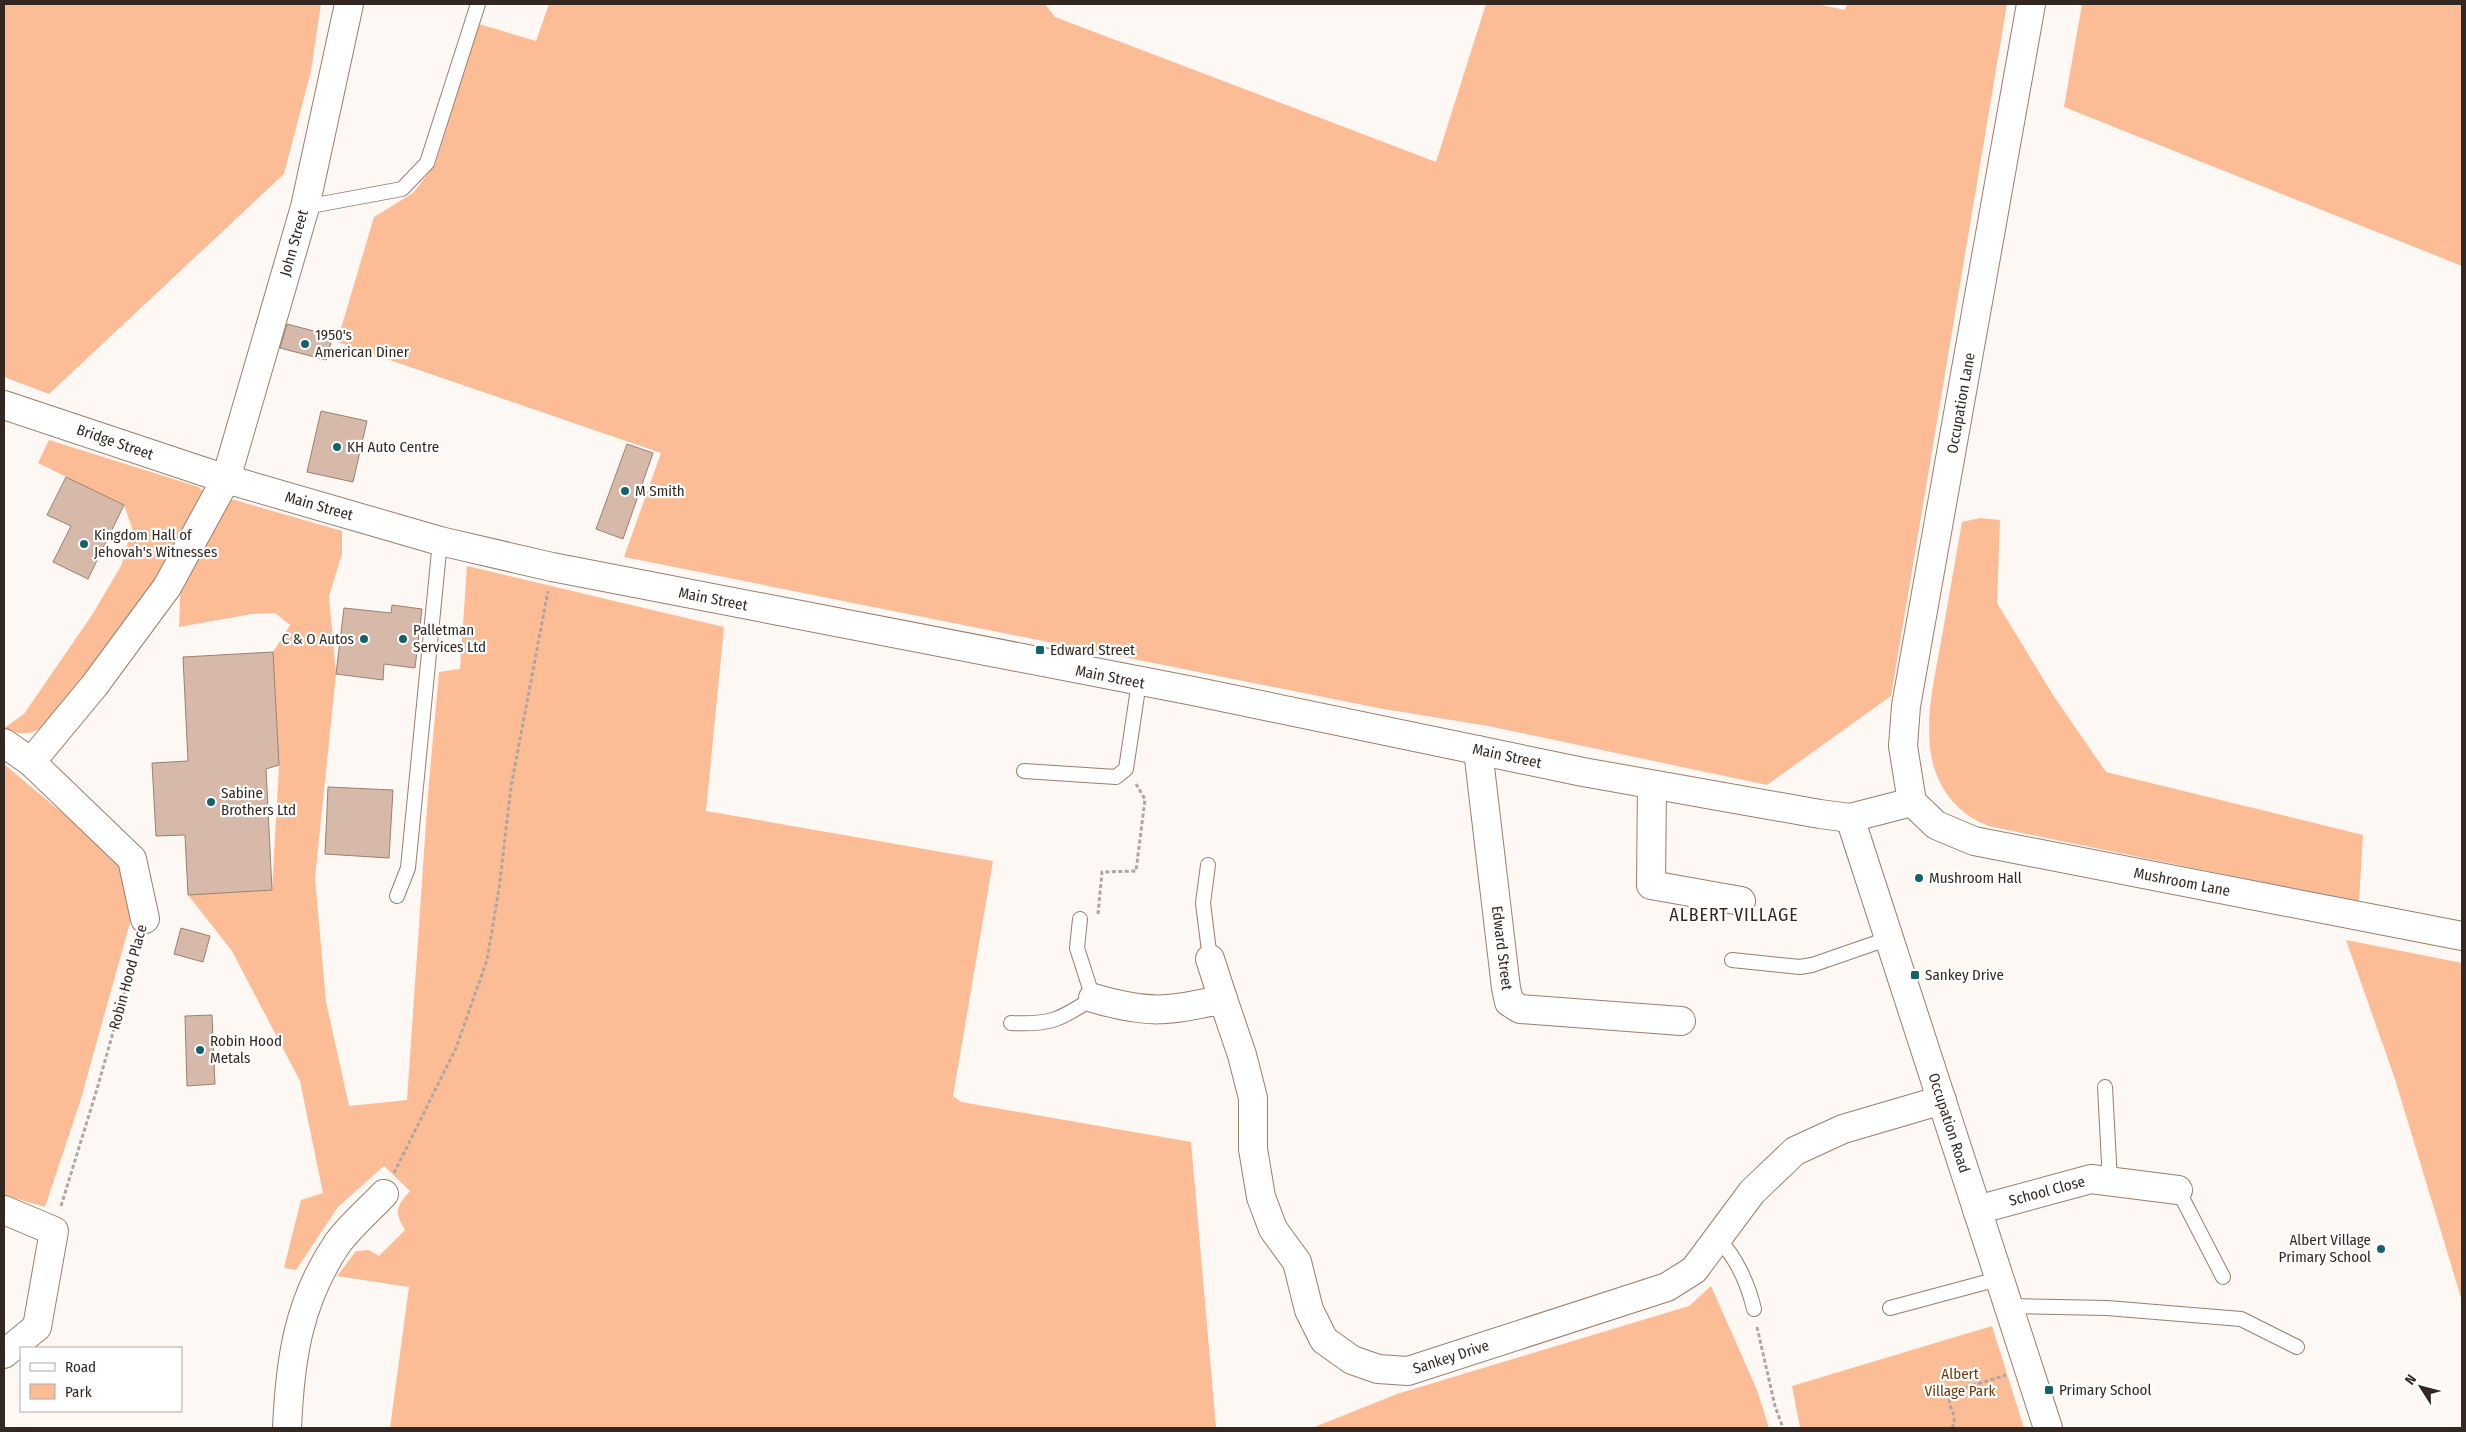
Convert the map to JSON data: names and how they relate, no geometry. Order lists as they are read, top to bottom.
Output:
{
  "streets": {
    "street": [
      "John Street",
      "Occupation Lane",
      "Bridge Street",
      "Main Street",
      "Mushroom Lane",
      "Edward Street",
      "Robin Hood Place",
      "Occupation Road",
      "School Close",
      "Sankey Drive"
    ]
  },
  "crossings": [
    ["John Street", "Bridge Street"],
    ["John Street", "Main Street"],
    ["John Street", "Robin Hood Place"],
    ["Occupation Lane", "Main Street"],
    ["Occupation Lane", "Mushroom Lane"],
    ["Bridge Street", "Main Street"],
    ["Main Street", "Mushroom Lane"],
    ["Main Street", "Edward Street"],
    ["Main Street", "Occupation Road"],
    ["Occupation Road", "School Close"],
    ["Occupation Road", "Sankey Drive"]
  ],
  "districts": ["ALBERT VILLAGE"],
  "parks": ["Albert Village Park"],
  "places": {
    "other": [
      "1950's American Diner",
      "KH Auto Centre",
      "M Smith",
      "Kingdom Hall of Jehovah's Witnesses",
      "C & O Autos",
      "Palletman Services Ltd",
      "Sabine Brothers Ltd",
      "Mushroom Hall",
      "Robin Hood Metals",
      "Albert Village Primary School"
    ],
    "transit": ["Edward Street", "Sankey Drive", "Primary School"]
  },
  "legend": ["Road", "Park"],
  "north": "top left"
}
